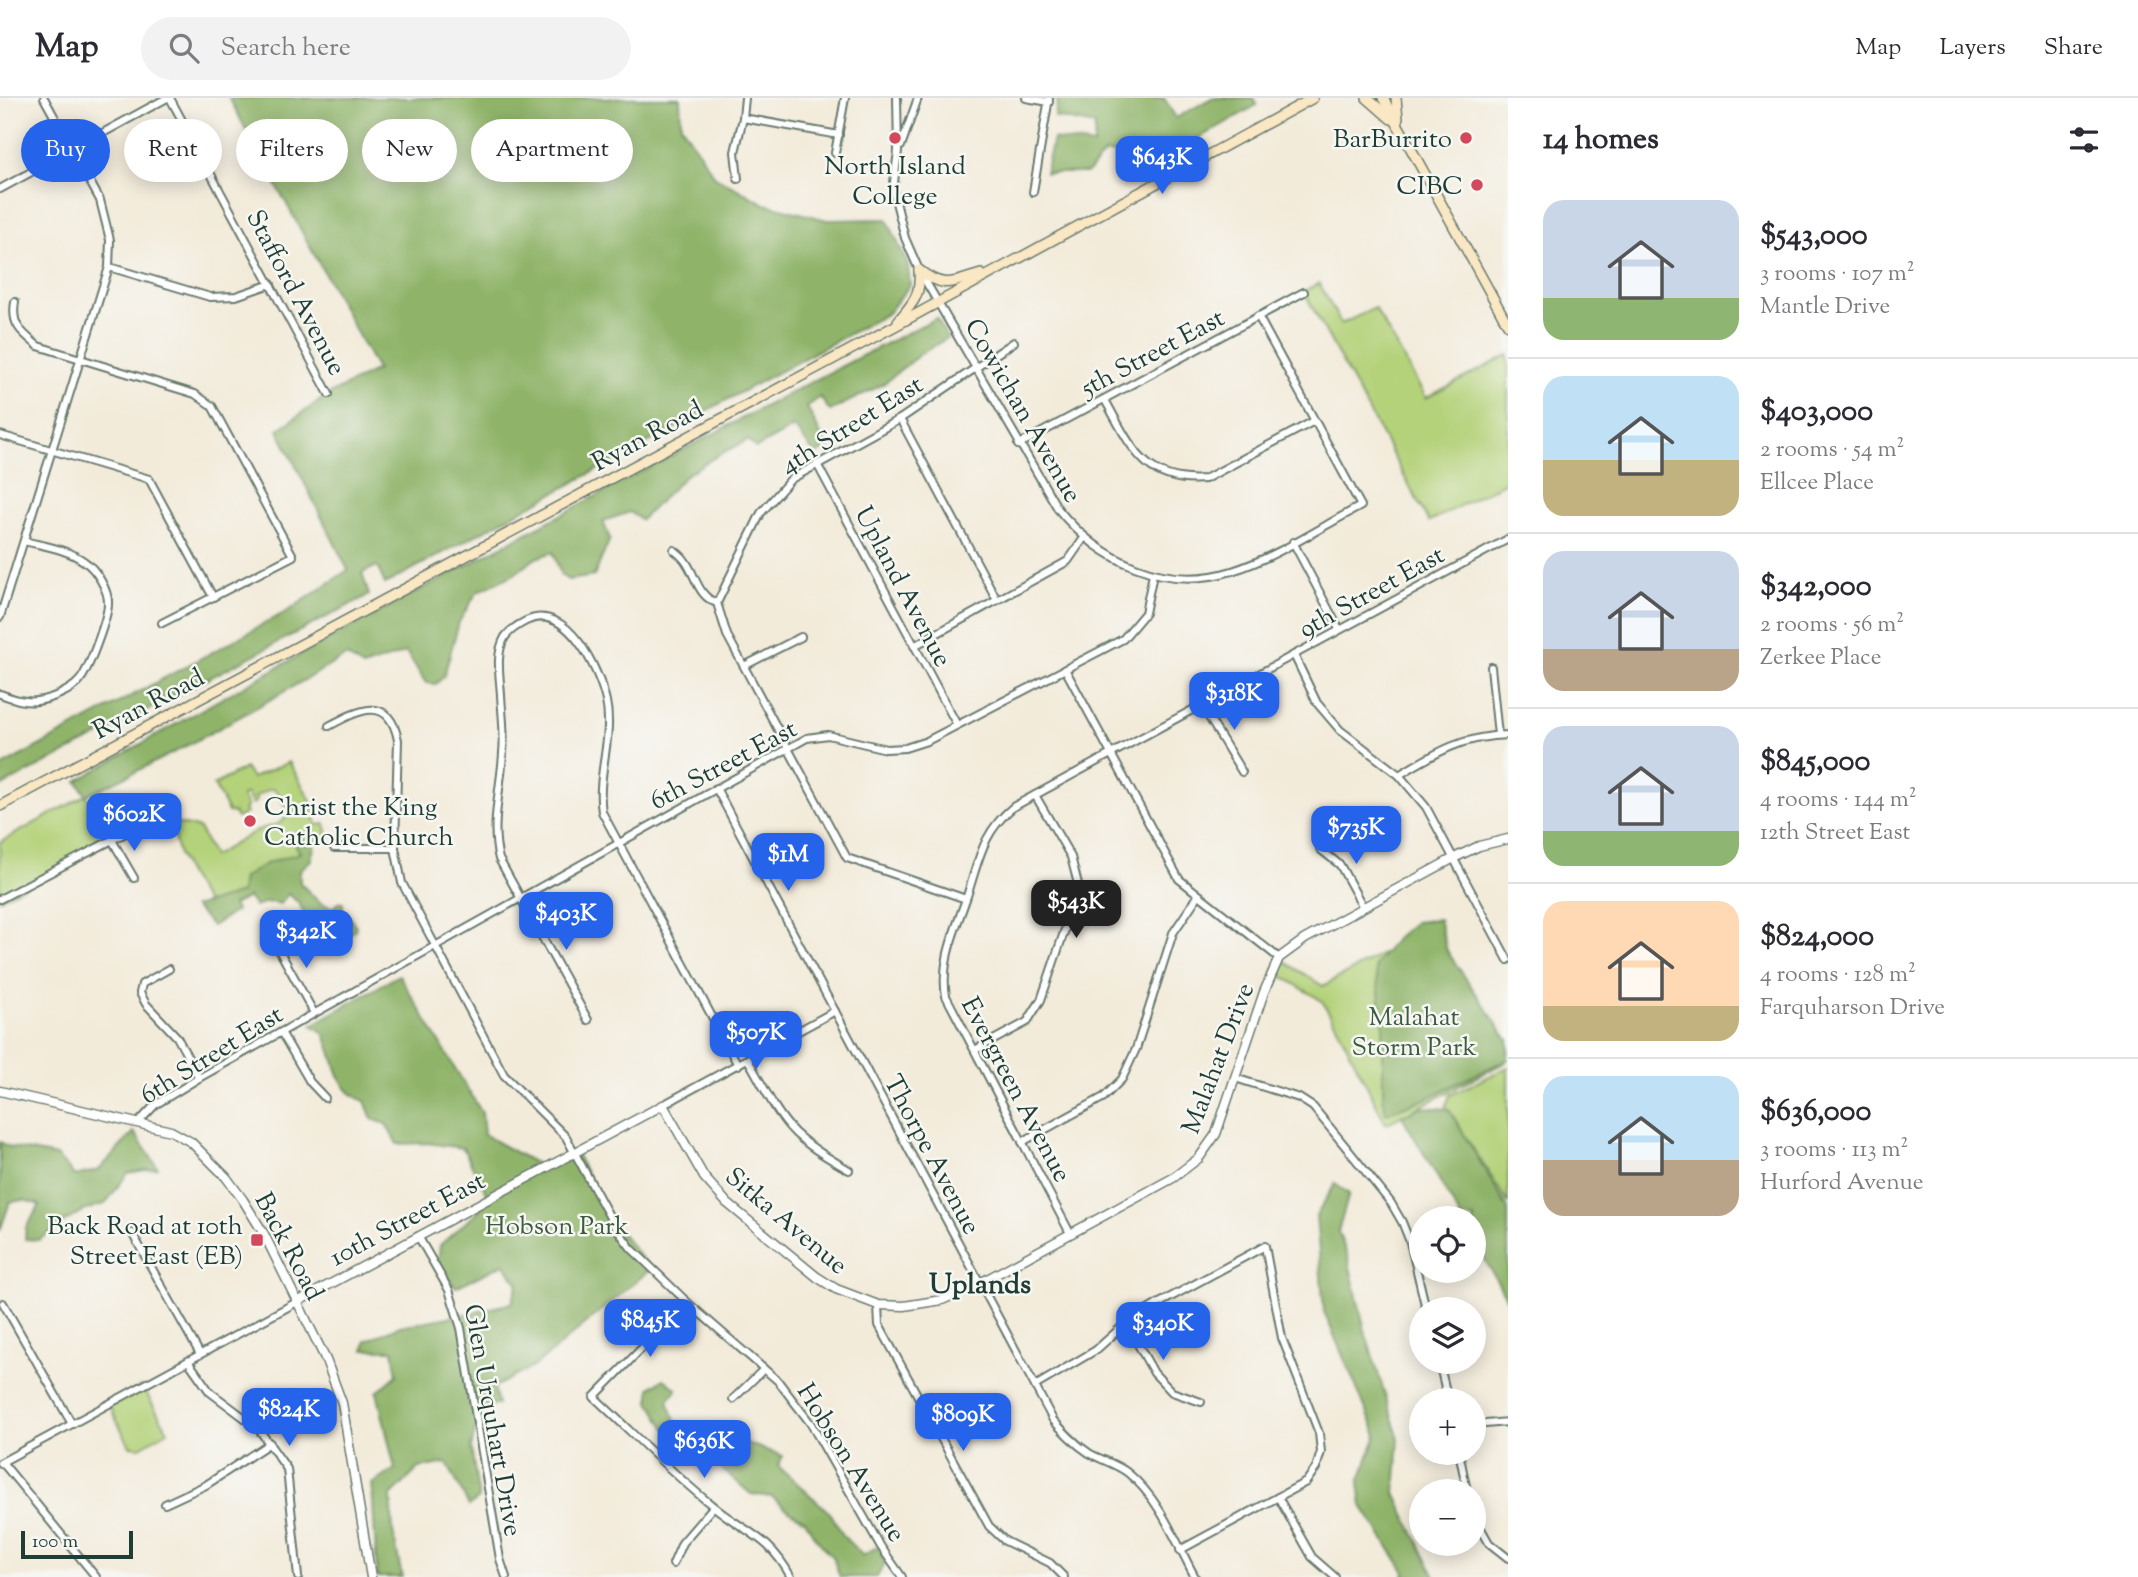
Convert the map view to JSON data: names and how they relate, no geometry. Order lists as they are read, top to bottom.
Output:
{
  "streets": {
    "main road": ["Ryan Road"],
    "street": [
      "Stafford Avenue",
      "5th Street East",
      "Cowichan Avenue",
      "4th Street East",
      "Upland Avenue",
      "9th Street East",
      "6th Street East",
      "Malahat Drive",
      "Evergreen Avenue",
      "Thorpe Avenue",
      "10th Street East",
      "Sitka Avenue",
      "Back Road",
      "Glen Urquhart Drive",
      "Hobson Avenue"
    ]
  },
  "crossings": [
    ["5th Street East", "Cowichan Avenue"],
    ["Cowichan Avenue", "4th Street East"],
    ["Cowichan Avenue", "Ryan Road"],
    ["Cowichan Avenue", "6th Street East"],
    ["4th Street East", "Upland Avenue"],
    ["Upland Avenue", "6th Street East"],
    ["9th Street East", "Evergreen Avenue"],
    ["6th Street East", "Thorpe Avenue"],
    ["6th Street East", "Back Road"],
    ["6th Street East", "Hobson Avenue"],
    ["Malahat Drive", "Evergreen Avenue"],
    ["Malahat Drive", "Thorpe Avenue"],
    ["Malahat Drive", "Sitka Avenue"],
    ["Thorpe Avenue", "10th Street East"],
    ["10th Street East", "Sitka Avenue"],
    ["10th Street East", "Back Road"],
    ["10th Street East", "Glen Urquhart Drive"],
    ["10th Street East", "Hobson Avenue"]
  ],
  "districts": ["Uplands"],
  "parks": ["Malahat Storm Park", "Hobson Park"],
  "places": {
    "other": [
      "North Island College",
      "BarBurrito",
      "CIBC",
      "Christ the King Catholic Church"
    ],
    "transit": ["Back Road at 10th Street East (EB)"]
  },
  "scale_bar": "100 m",
  "page": {
    "header": "Map",
    "search": "Search here",
    "nav": ["Map", "Layers", "Share"],
    "heading": "14 homes",
    "chip": [
      "Buy",
      "Rent",
      "Filters",
      "New",
      "Apartment"
    ],
    "price": [
      "$643K",
      "$318K",
      "$602K",
      "$735K",
      "$1M",
      "$543K",
      "$403K",
      "$342K",
      "$507K",
      "$845K",
      "$340K",
      "$824K",
      "$809K",
      "$636K"
    ],
    "list": [
      {
        "name": "$543,000",
        "note": "3 rooms · 107 m² · Mantle Drive"
      },
      {
        "name": "$403,000",
        "note": "2 rooms · 54 m² · Ellcee Place"
      },
      {
        "name": "$342,000",
        "note": "2 rooms · 56 m² · Zerkee Place"
      },
      {
        "name": "$845,000",
        "note": "4 rooms · 144 m² · 12th Street East"
      },
      {
        "name": "$824,000",
        "note": "4 rooms · 128 m² · Farquharson Drive"
      },
      {
        "name": "$636,000",
        "note": "3 rooms · 113 m² · Hurford Avenue"
      }
    ],
    "map_buttons": ["+", "−"],
    "scale": "100 m"
  }
}
